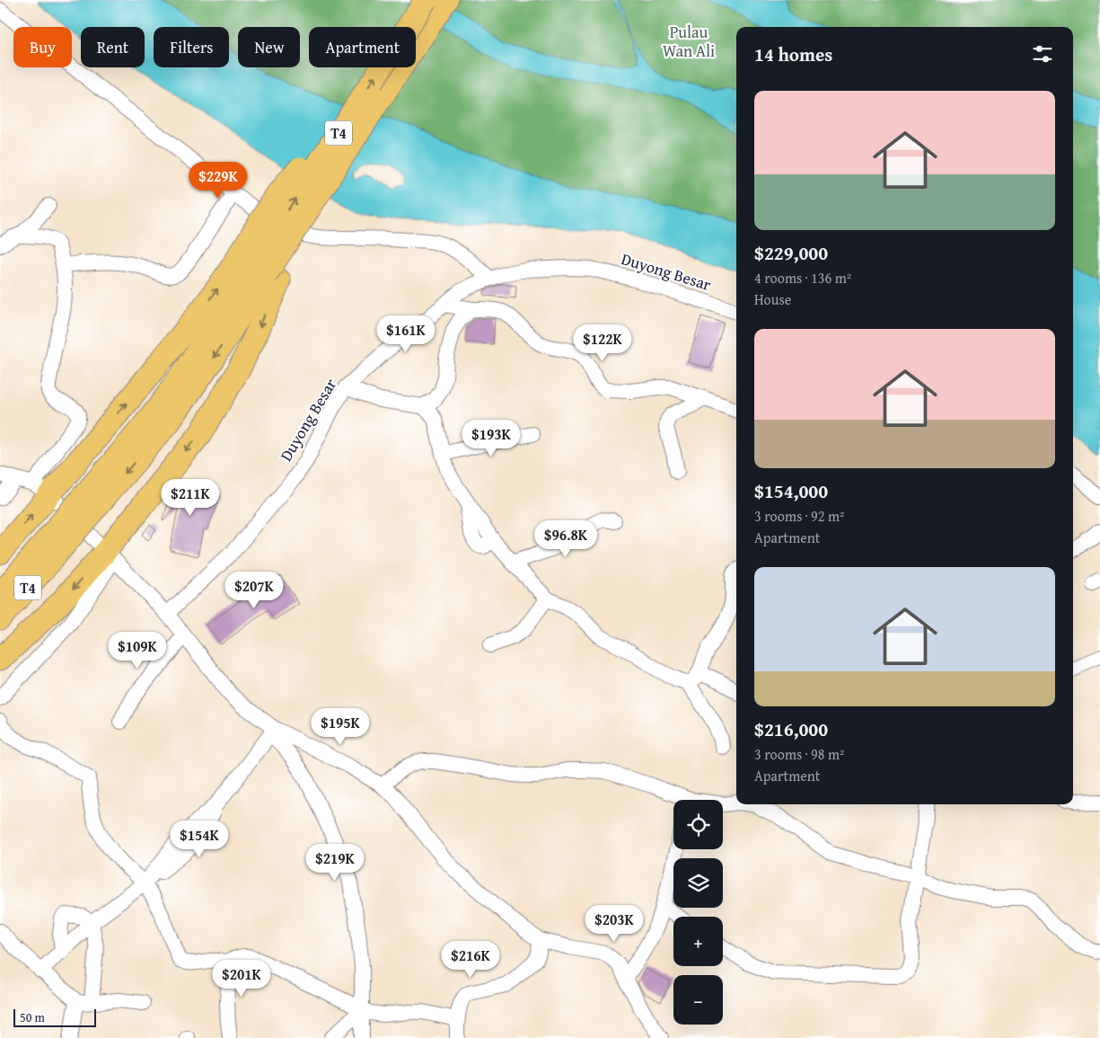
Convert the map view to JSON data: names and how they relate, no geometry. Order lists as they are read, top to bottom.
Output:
{
  "streets": {
    "highway": ["T4"],
    "street": ["Duyong Besar"]
  },
  "parks": ["Pulau Wan Ali"],
  "scale_bar": "50 m",
  "page": {
    "chip": [
      "Buy",
      "Rent",
      "Filters",
      "New",
      "Apartment"
    ],
    "heading": "14 homes",
    "list": [
      {
        "name": "$229,000",
        "note": "4 rooms · 136 m² · House"
      },
      {
        "name": "$154,000",
        "note": "3 rooms · 92 m² · Apartment"
      },
      {
        "name": "$216,000",
        "note": "3 rooms · 98 m² · Apartment"
      }
    ],
    "price": [
      "$229K",
      "$161K",
      "$122K",
      "$193K",
      "$211K",
      "$96.8K",
      "$207K",
      "$109K",
      "$195K",
      "$154K",
      "$219K",
      "$203K",
      "$216K",
      "$201K"
    ],
    "map_buttons": ["+", "−"],
    "scale": "50 m"
  }
}
